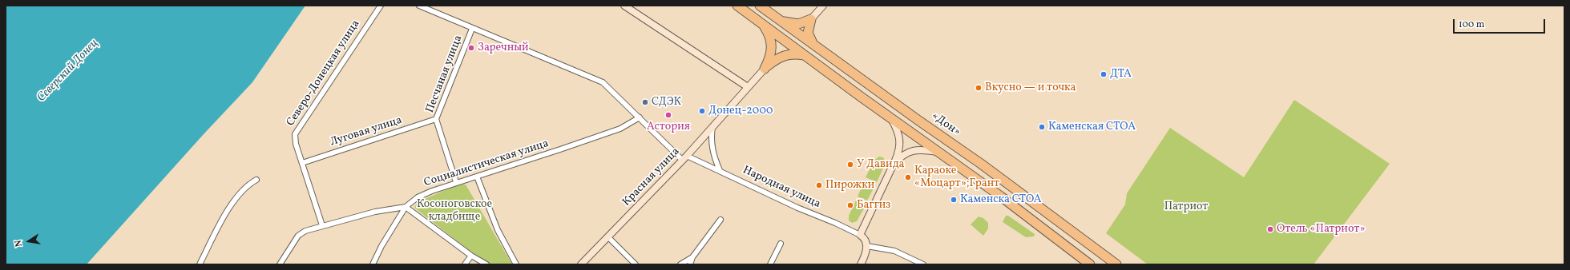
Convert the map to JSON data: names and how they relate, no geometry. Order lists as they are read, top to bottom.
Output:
{
  "streets": {
    "highway": ["«Дон»"],
    "main road": ["Красная улица", "Народная улица"],
    "street": [
      "Северо-Донецкая улица",
      "Песчаная улица",
      "Луговая улица",
      "Социалистическая улица"
    ]
  },
  "crossings": [
    ["Северо-Донецкая улица", "Луговая улица"],
    ["Песчаная улица", "Луговая улица"],
    ["Песчаная улица", "Социалистическая улица"],
    ["Красная улица", "Народная улица"]
  ],
  "water": ["Северский Донец"],
  "parks": ["Косоноговское кладбище", "Патриот"],
  "places": [
    "Заречный",
    "ДТА",
    "Вкусно — и точка",
    "СДЭК",
    "Донец-2000",
    "Астория",
    "Каменская СТОА",
    "У Давида",
    "Караоке «Моцарт»;Грант",
    "Пирожки",
    "Каменска СТОА",
    "Баггиз",
    "Отель «Патриот»"
  ],
  "scale_bar": "100 m",
  "north": "left"
}
